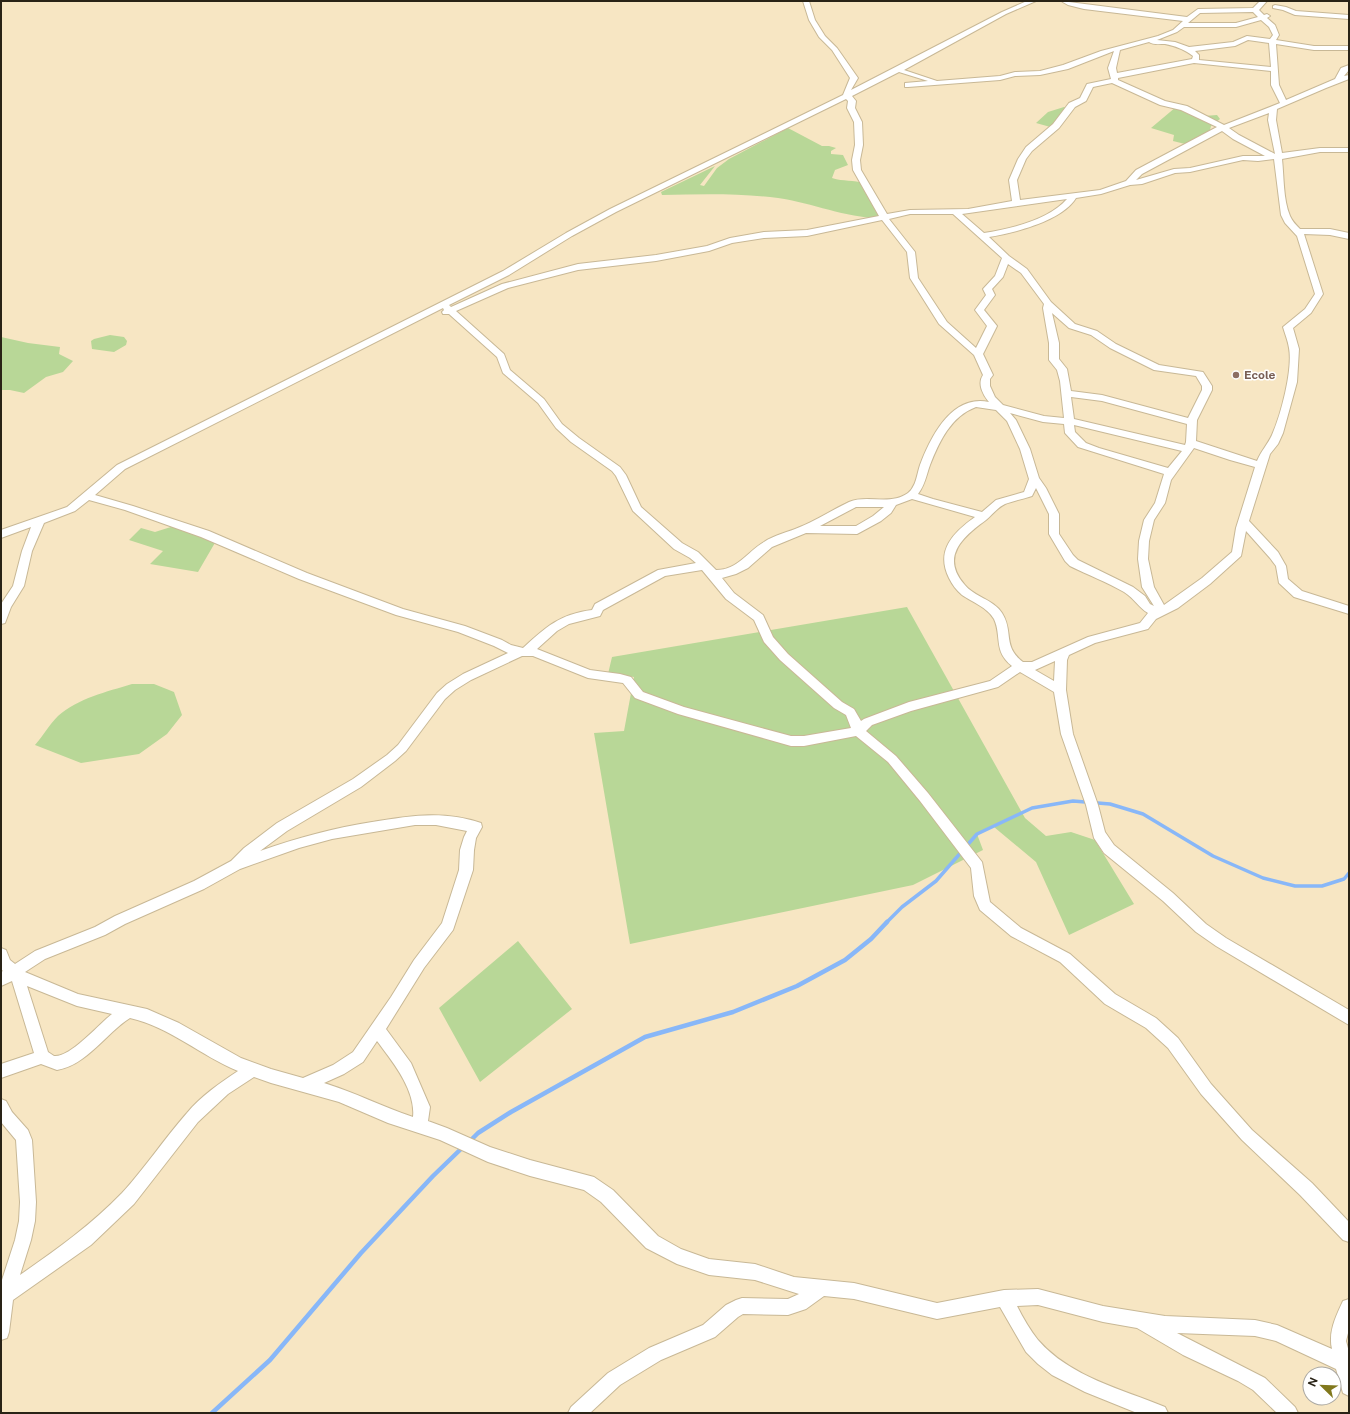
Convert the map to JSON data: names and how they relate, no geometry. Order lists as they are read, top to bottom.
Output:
{
  "places": ["Ecole"],
  "north": "top left"
}
